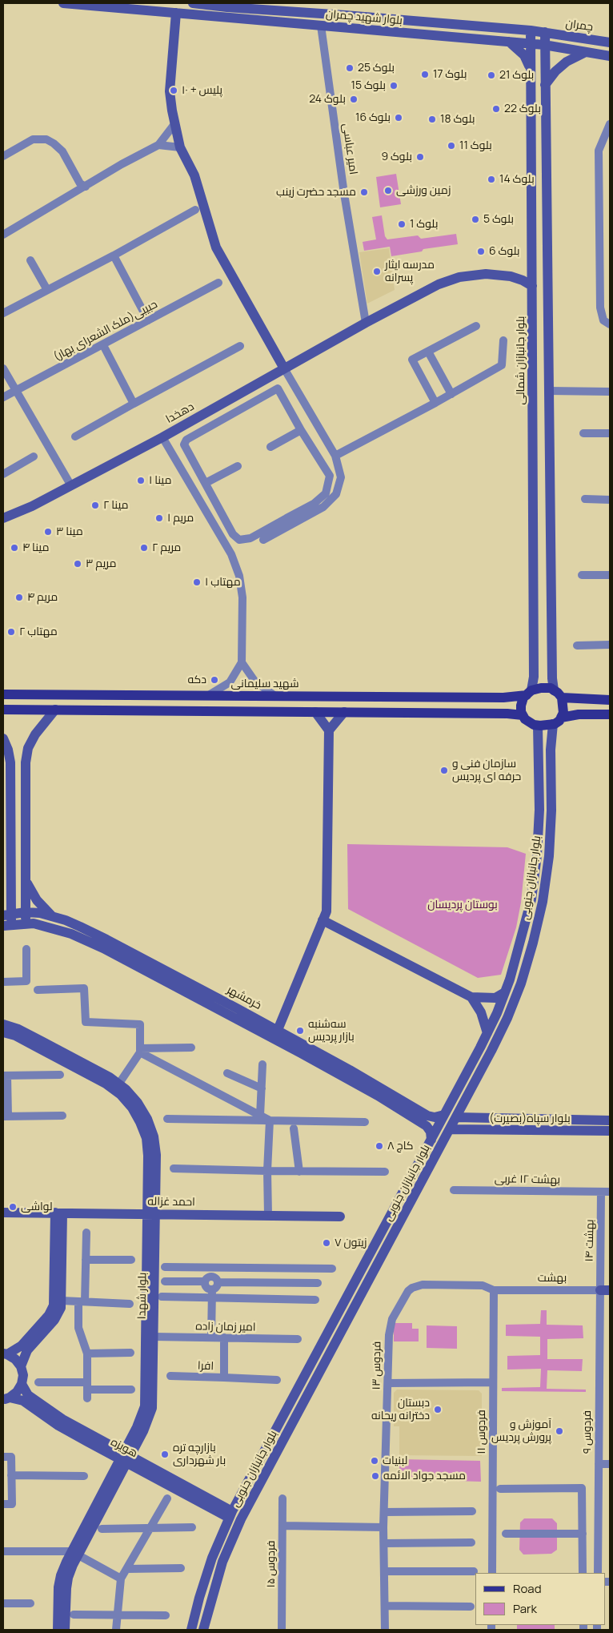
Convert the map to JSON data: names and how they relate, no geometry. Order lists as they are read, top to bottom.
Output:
{
  "streets": {
    "main road": [
      "بلوار شهید چمران",
      "چمران",
      "بلوار جانبازان شمالی",
      "دهخدا",
      "شهید سلیمانی",
      "بلوار جانبازان جنوبی",
      "خرمشهر",
      "بلوار سپاه(بصیرت)",
      "احمد غزاله",
      "بلوار شهدا",
      "هویزه"
    ],
    "street": [
      "امیر عباسی",
      "حبیبی(ملک الشعرای بهار)",
      "بهشت ۱۲ غربی",
      "بهشت ۱۴",
      "بهشت",
      "امیر زمان زاده",
      "فردوس ۱۳",
      "افرا",
      "فردوس ۱۱",
      "فردوس ۹",
      "فردوس ۱۵"
    ]
  },
  "crossings": [
    ["بلوار شهید چمران", "چمران"],
    ["بلوار شهید چمران", "امیر عباسی"],
    ["بلوار شهید چمران", "بلوار جانبازان شمالی"],
    ["امیر عباسی", "دهخدا"],
    ["بلوار جانبازان شمالی", "دهخدا"],
    ["بلوار جانبازان شمالی", "شهید سلیمانی"],
    ["بلوار جانبازان شمالی", "بلوار جانبازان جنوبی"],
    ["شهید سلیمانی", "بلوار جانبازان جنوبی"],
    ["بلوار جانبازان جنوبی", "بلوار سپاه(بصیرت)"],
    ["بلوار جانبازان جنوبی", "هویزه"],
    ["بهشت ۱۲ غربی", "بهشت ۱۴"],
    ["احمد غزاله", "بلوار شهدا"],
    ["بهشت ۱۴", "بهشت"],
    ["بهشت ۱۴", "فردوس ۹"],
    ["بهشت", "فردوس ۱۳"],
    ["بهشت", "فردوس ۱۱"],
    ["بهشت", "فردوس ۹"],
    ["بلوار شهدا", "امیر زمان زاده"],
    ["بلوار شهدا", "هویزه"],
    ["امیر زمان زاده", "افرا"],
    ["فردوس ۱۳", "فردوس ۱۱"]
  ],
  "parks": ["بوستان پردیسان"],
  "places": [
    "بلوک 25",
    "بلوک 17",
    "بلوک 21",
    "بلوک 15",
    "پلیس + ۱۰",
    "بلوک 24",
    "بلوک 22",
    "بلوک 16",
    "بلوک 18",
    "بلوک 11",
    "بلوک 9",
    "بلوک 14",
    "زمین ورزشی",
    "مسجد حضرت زینب",
    "بلوک 5",
    "بلوک 1",
    "بلوک 6",
    "مدرسه ایثار پسرانه",
    "مینا ۱",
    "مینا ۲",
    "مریم ۱",
    "مینا ۳",
    "مینا ۴",
    "مریم ۲",
    "مریم ۳",
    "مهتاب ۱",
    "مریم ۴",
    "مهتاب ۲",
    "دکه",
    "سازمان فنی و حرفه ای پردیس",
    "سه‌شنبه بازار پردیس",
    "کاج ۸",
    "لواشی",
    "زیتون ۷",
    "دبستان دخترانه ریحانه",
    "آموزش و پرورش پردیس",
    "بازارچه تره بار شهرداری",
    "لبنیات",
    "مسجد جواد الائمه"
  ],
  "legend": ["Road", "Park"]
}
